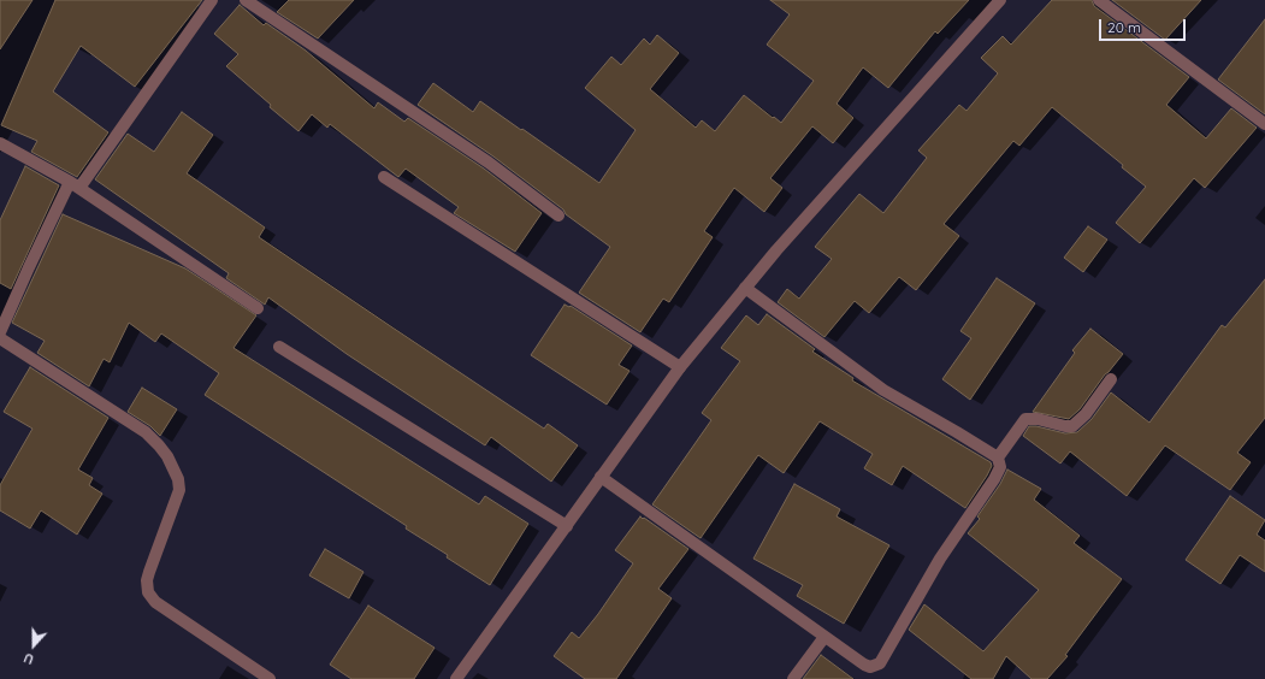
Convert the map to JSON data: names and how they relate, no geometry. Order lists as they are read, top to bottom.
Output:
{
  "scale_bar": "20 m",
  "north": "bottom"
}
